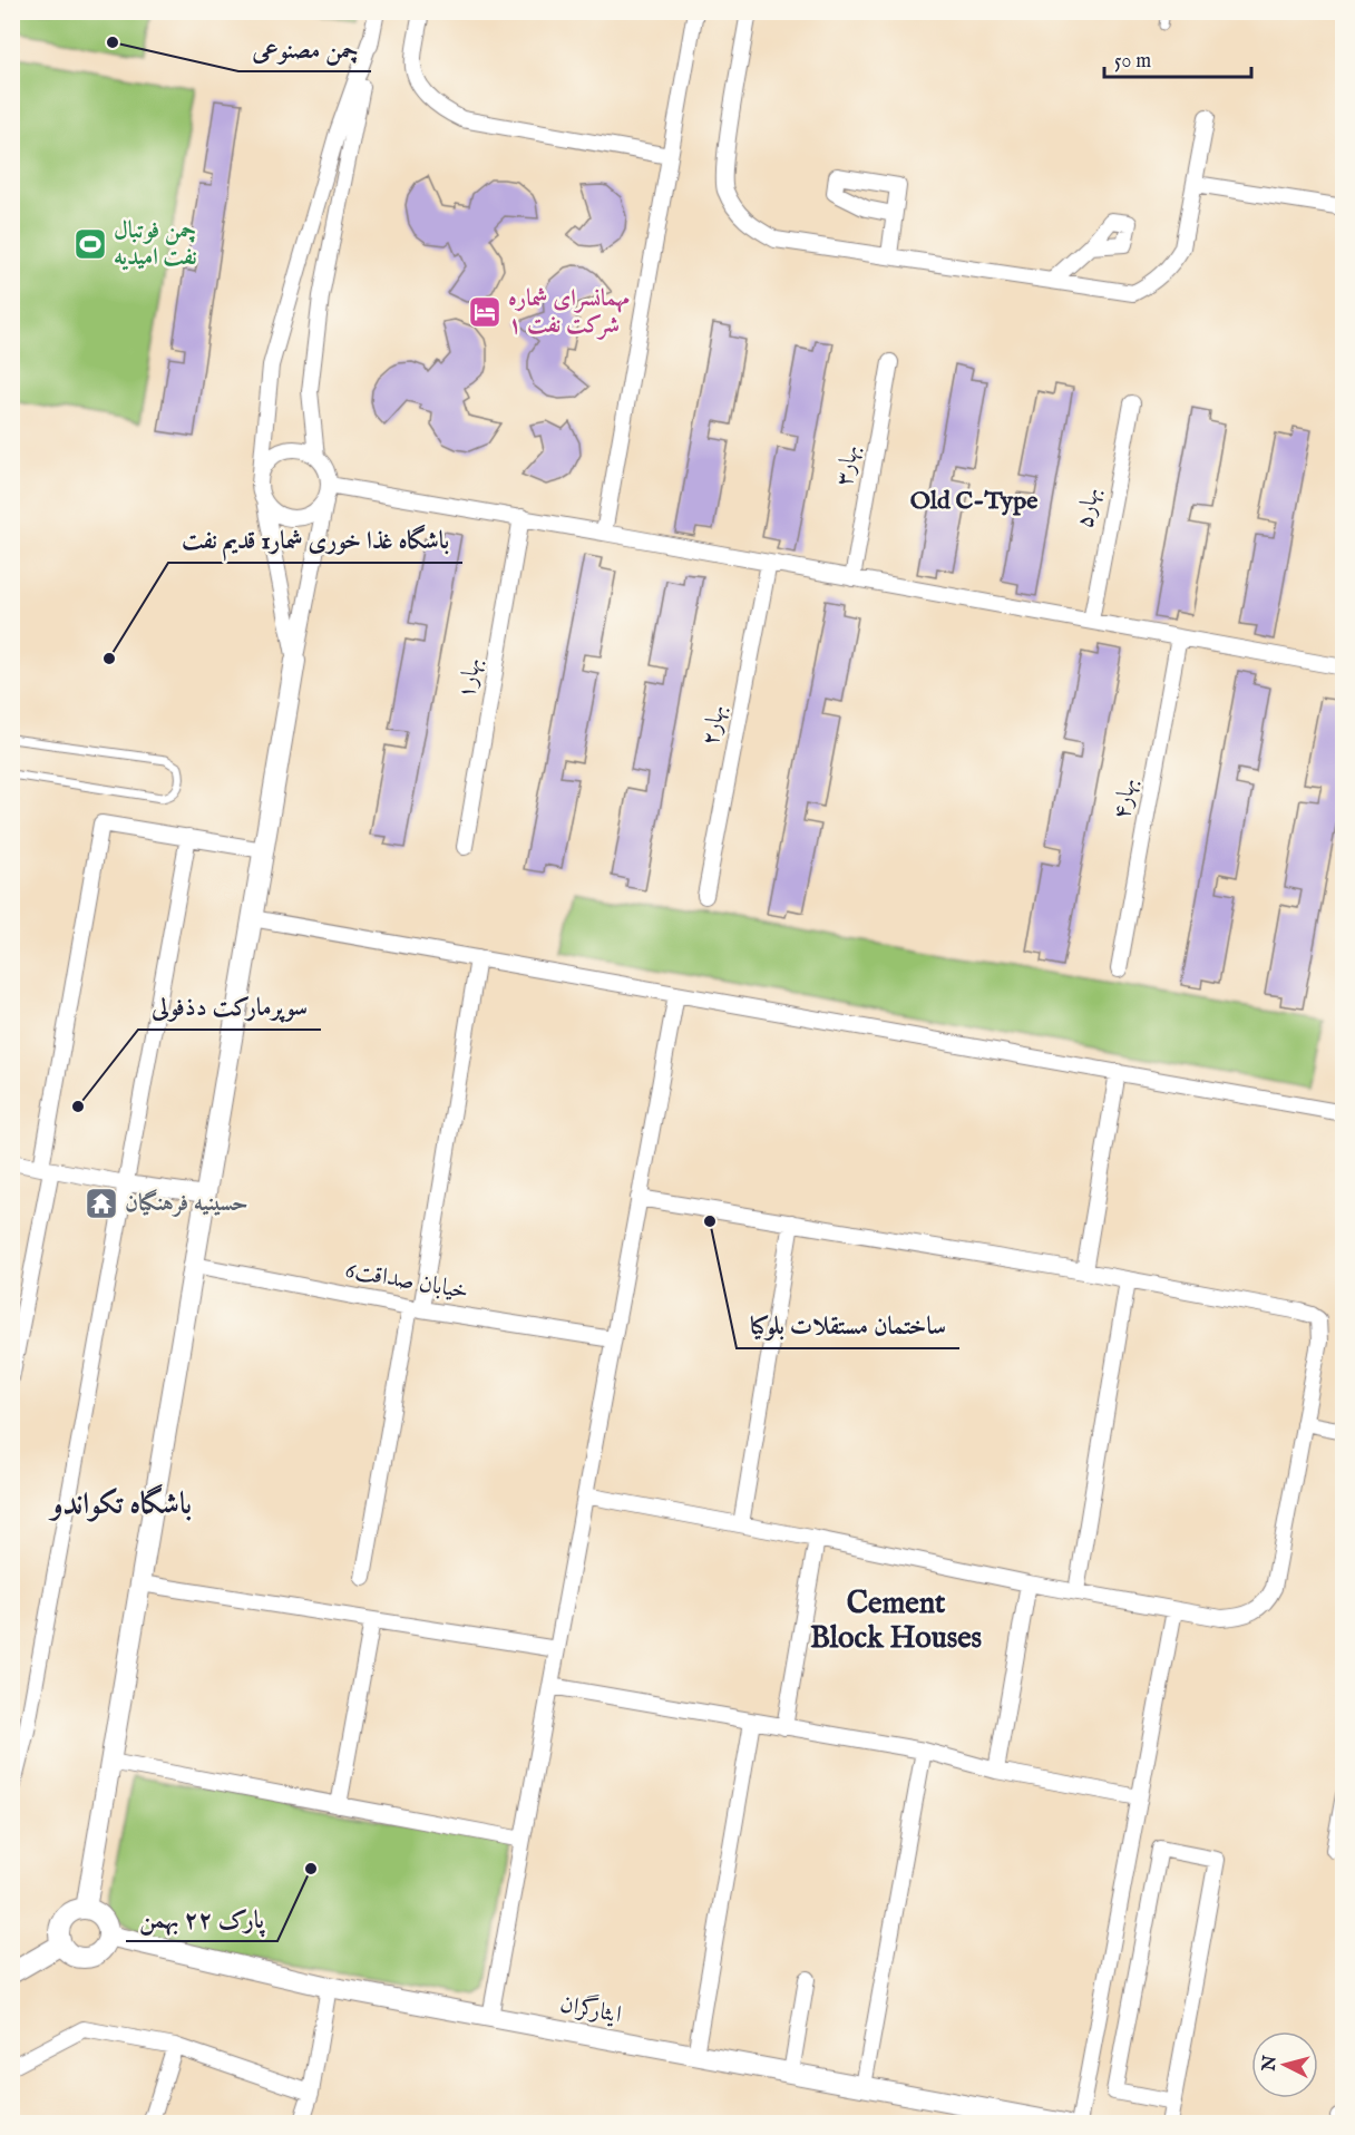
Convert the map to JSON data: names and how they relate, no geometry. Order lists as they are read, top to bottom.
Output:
{
  "streets": {
    "street": [
      "بهار۳",
      "بهار۵",
      "بهار۱",
      "بهار۲",
      "بهار۴",
      "خیابان صداقت6",
      "ایثارگران"
    ]
  },
  "districts": ["Old C-Type", "باشگاه تکواندو", "Cement Block Houses"],
  "places": {
    "other": [
      "چمن مصنوعی",
      "باشگاه غذا خوری شمار1 قدیم نفت",
      "سوپرمارکت دذفولی",
      "ساختمان مستقلات بلوکیا",
      "پارک ۲۲ بهمن"
    ],
    "sports": ["چمن فوتبال نفت امیدیه"],
    "hotel": ["مهمانسرای شماره ۱ شرکت نفت"],
    "temple": ["حسینیه فرهنگیان"]
  },
  "scale_bar": "50 m",
  "north": "left"
}
